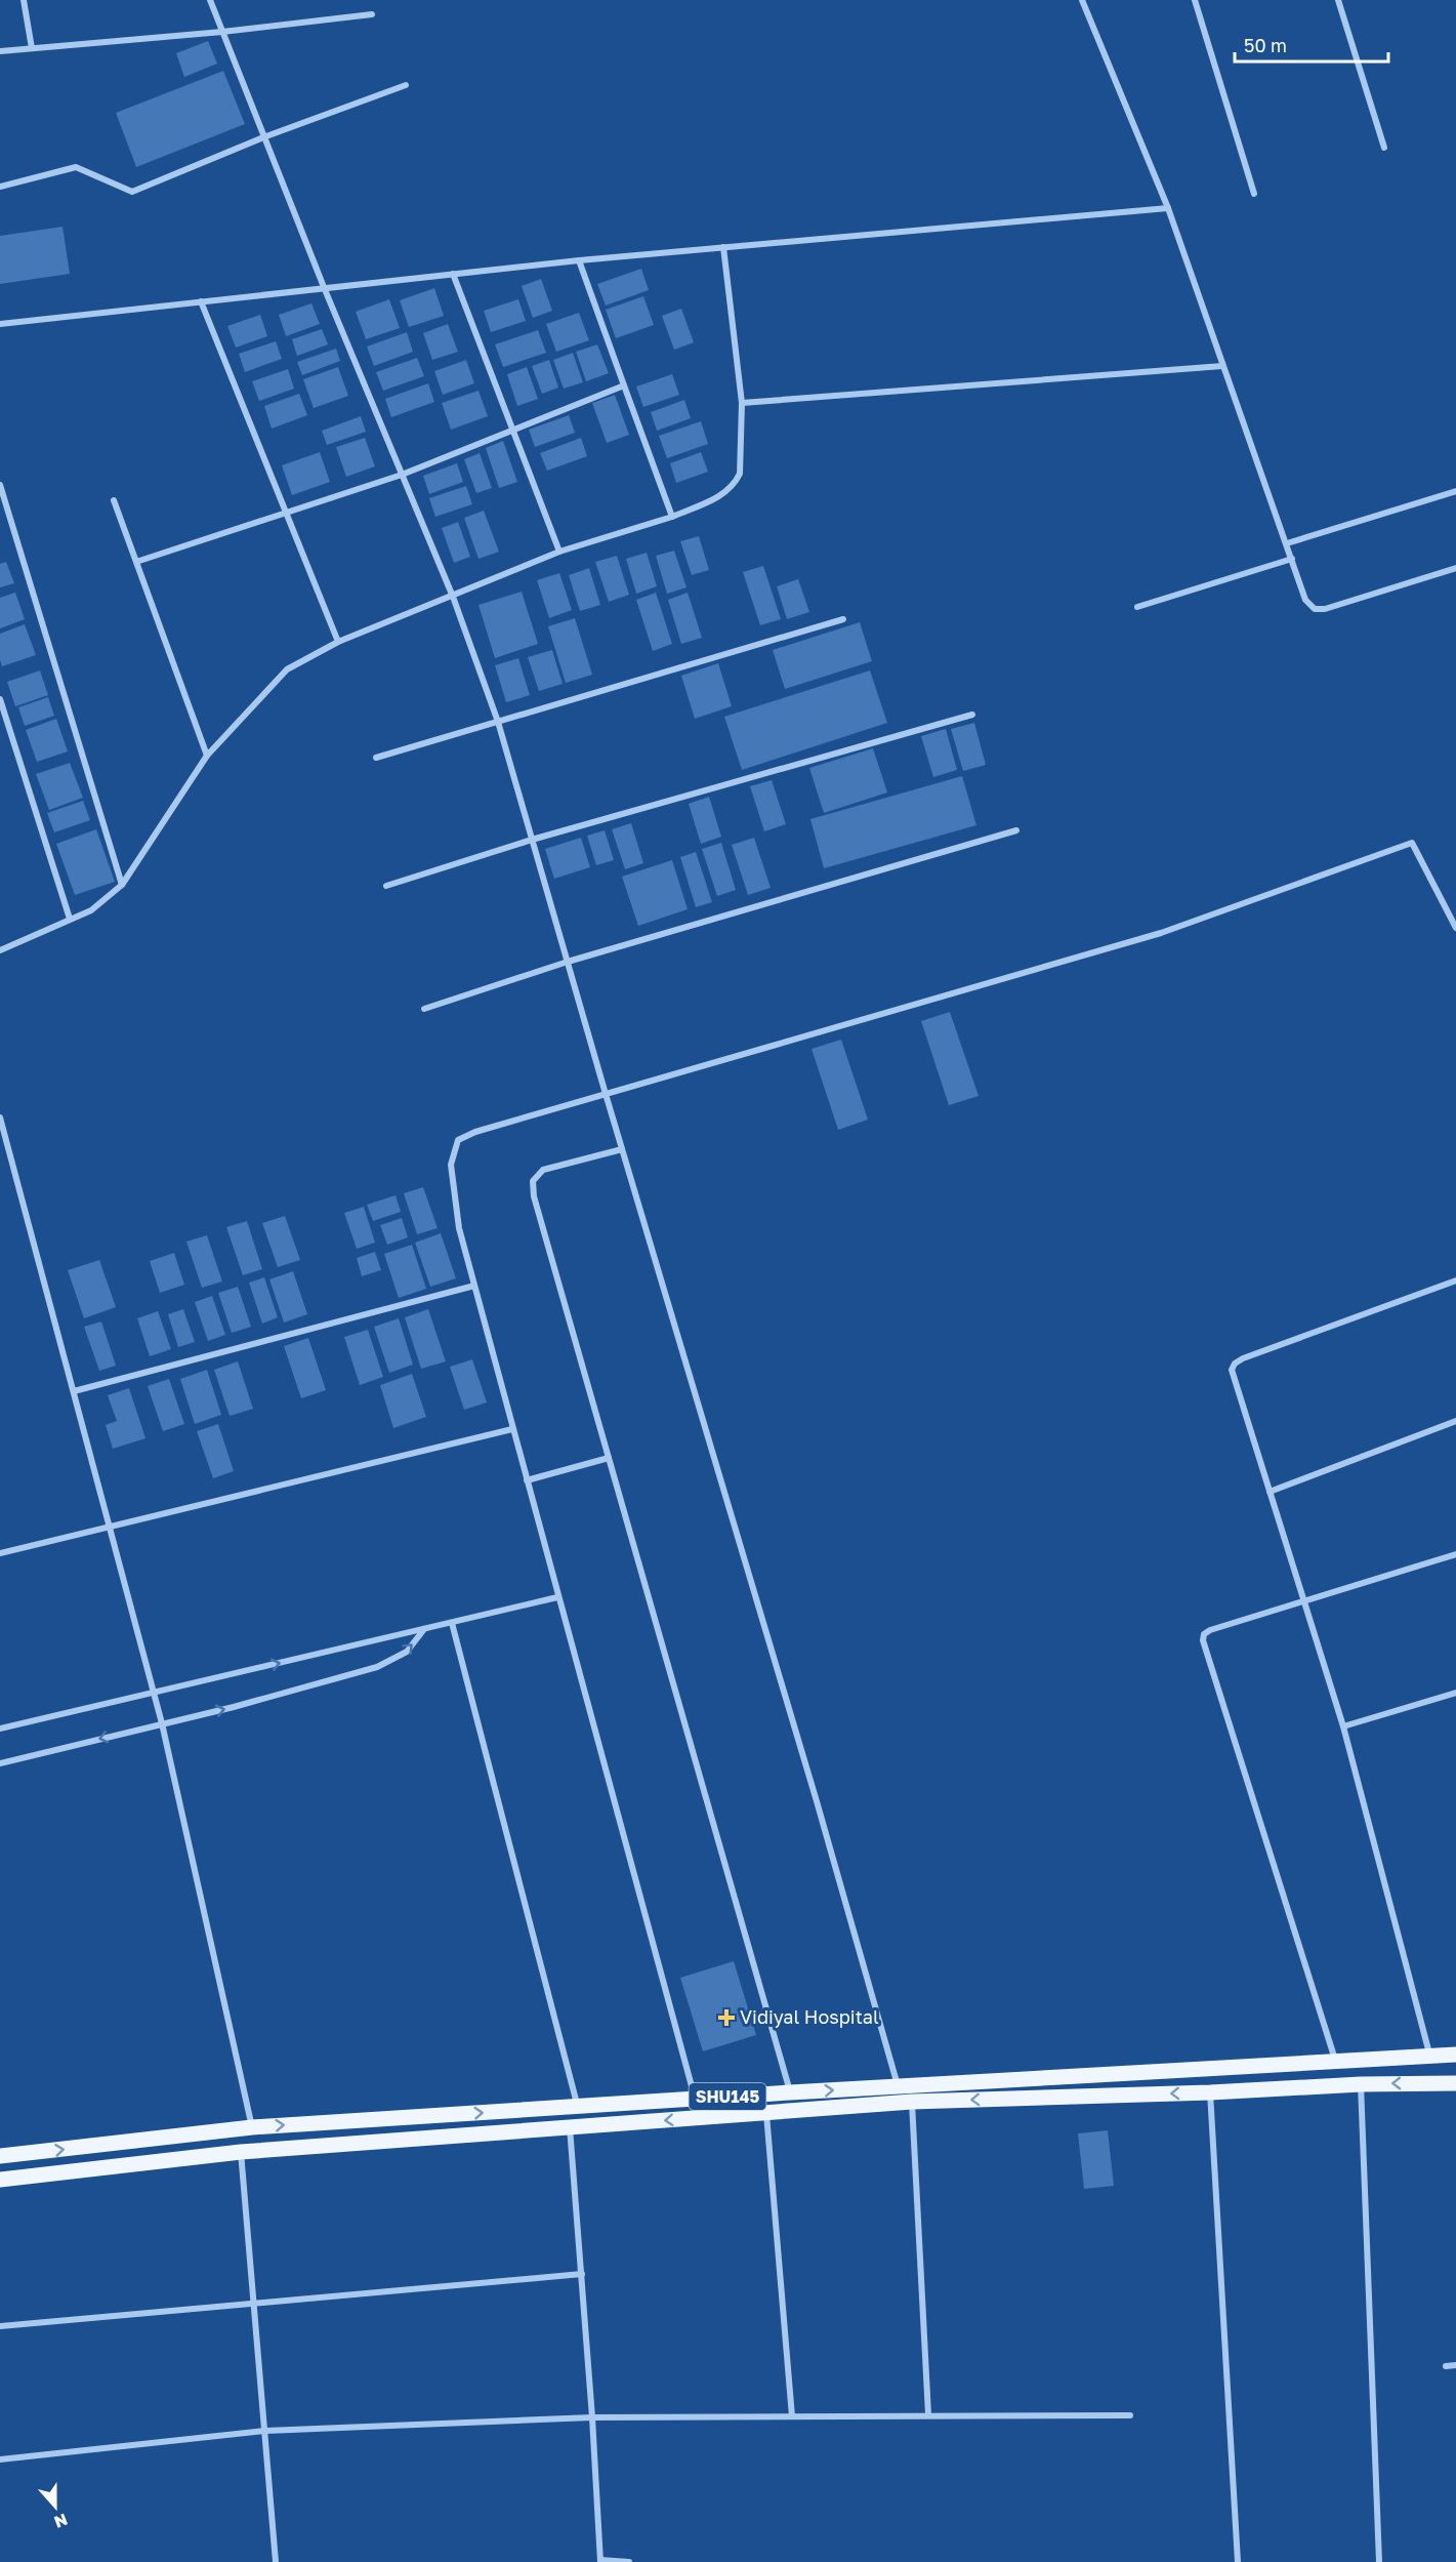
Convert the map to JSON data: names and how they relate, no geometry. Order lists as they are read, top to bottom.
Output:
{
  "streets": {
    "main road": ["SHU145"]
  },
  "places": {
    "health": ["Vidiyal Hospital"]
  },
  "scale_bar": "50 m",
  "north": "bottom"
}
